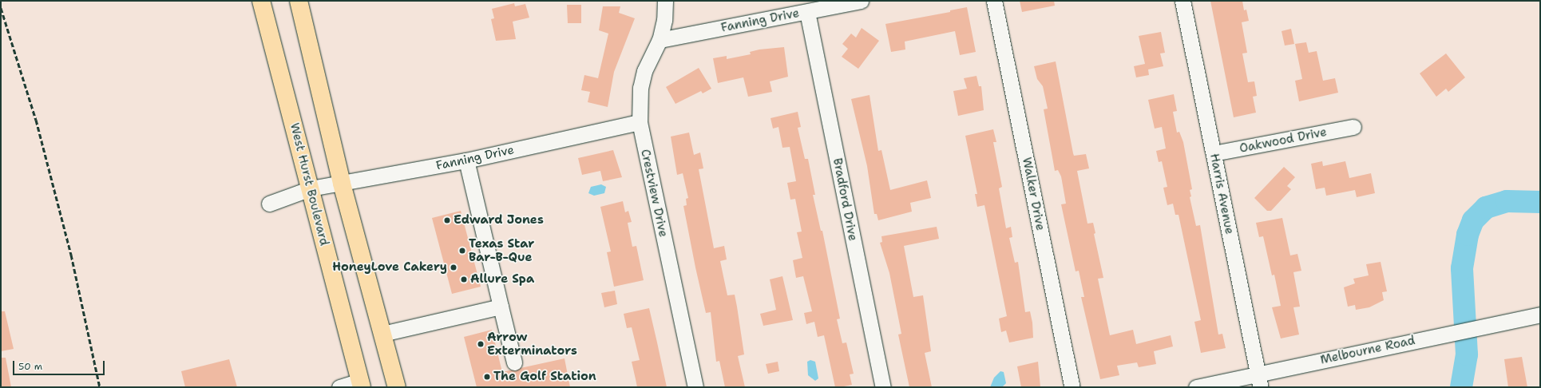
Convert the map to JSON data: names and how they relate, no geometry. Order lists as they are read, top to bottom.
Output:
{
  "streets": {
    "main road": ["West Hurst Boulevard"],
    "street": [
      "Fanning Drive",
      "Oakwood Drive",
      "Crestview Drive",
      "Walker Drive",
      "Harris Avenue",
      "Bradford Drive",
      "Melbourne Road"
    ]
  },
  "crossings": [
    ["Fanning Drive", "West Hurst Boulevard"],
    ["Fanning Drive", "Crestview Drive"],
    ["Fanning Drive", "Bradford Drive"],
    ["Oakwood Drive", "Harris Avenue"],
    ["Harris Avenue", "Melbourne Road"]
  ],
  "places": [
    "Edward Jones",
    "Texas Star Bar-B-Que",
    "HoneyLove Cakery",
    "Allure Spa",
    "Arrow Exterminators",
    "The Golf Station"
  ],
  "scale_bar": "50 m"
}
